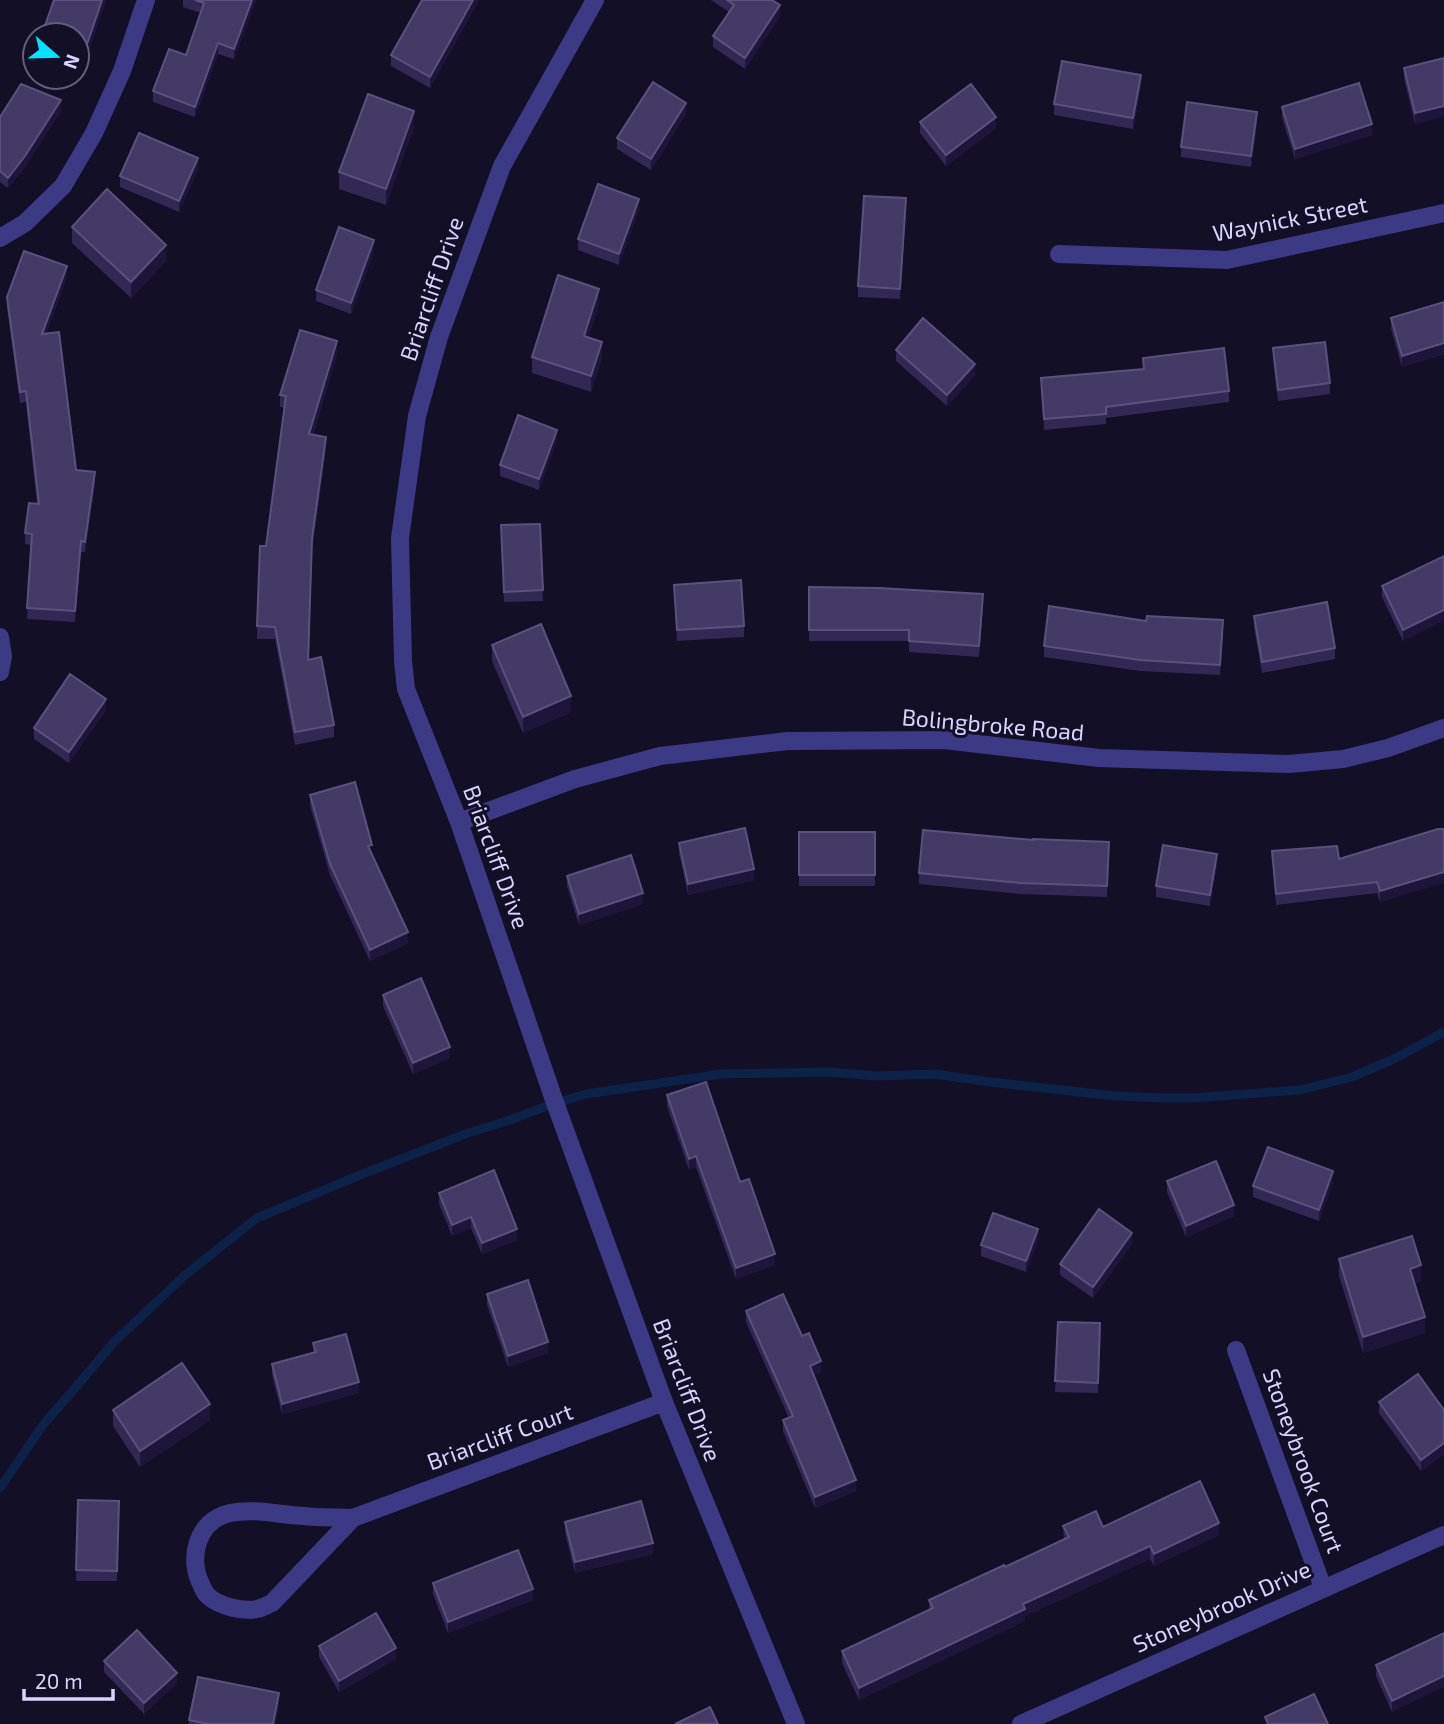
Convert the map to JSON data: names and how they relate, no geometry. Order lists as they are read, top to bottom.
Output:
{
  "streets": {
    "street": [
      "Waynick Street",
      "Briarcliff Drive",
      "Bolingbroke Road",
      "Briarcliff Court",
      "Stoneybrook Court",
      "Stoneybrook Drive"
    ]
  },
  "crossings": [
    ["Briarcliff Drive", "Bolingbroke Road"],
    ["Briarcliff Drive", "Briarcliff Court"],
    ["Stoneybrook Court", "Stoneybrook Drive"]
  ],
  "scale_bar": "20 m",
  "north": "right"
}
